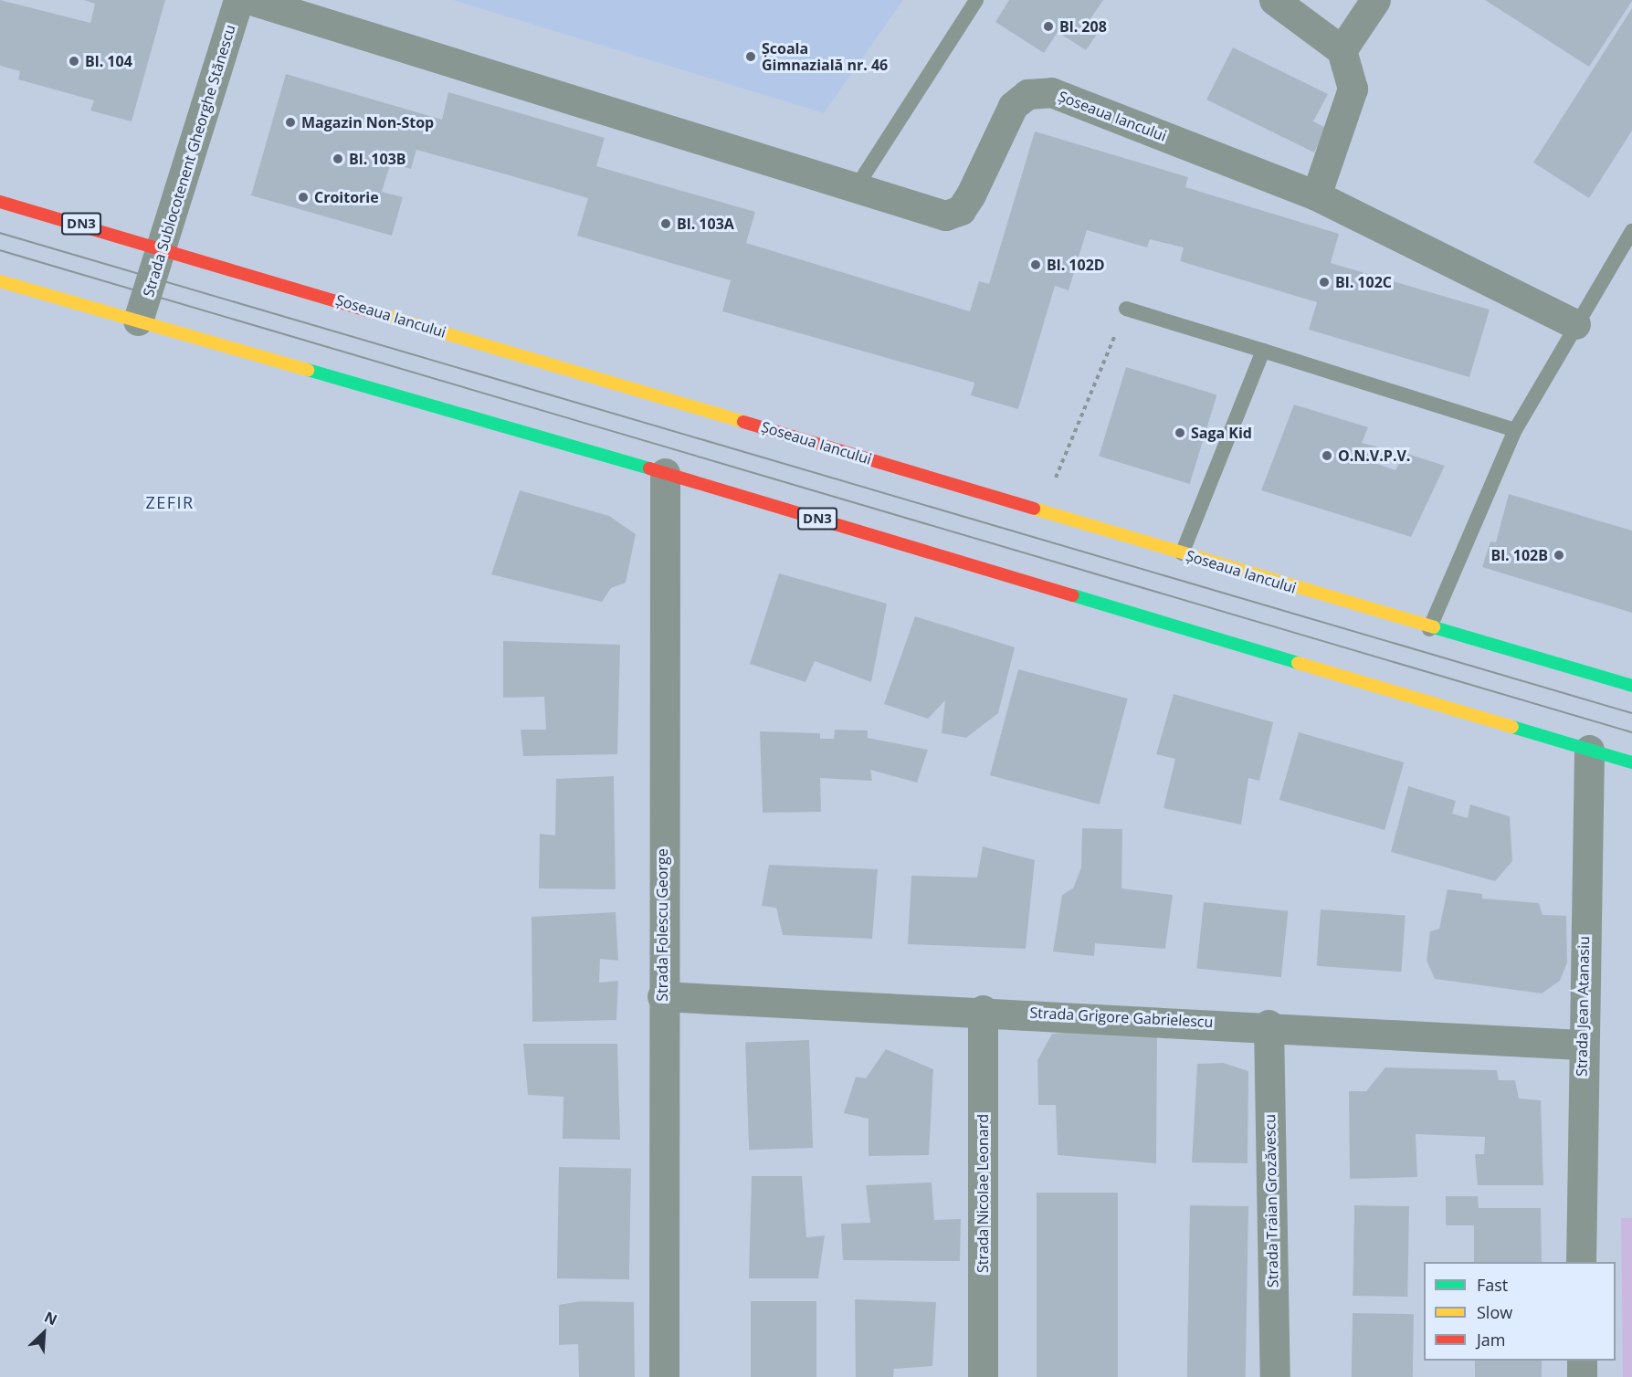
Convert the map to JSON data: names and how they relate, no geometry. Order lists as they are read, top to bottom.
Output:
{
  "streets": {
    "main road": ["Șoseaua Iancului", "DN3"],
    "street": [
      "Strada Sublocotenent Gheorghe Stănescu",
      "Strada Folescu George",
      "Strada Jean Atanasiu",
      "Strada Grigore Gabrielescu",
      "Strada Nicolae Leonard",
      "Strada Traian Grozăvescu"
    ]
  },
  "crossings": [
    ["Șoseaua Iancului", "Strada Sublocotenent Gheorghe Stănescu"],
    ["Strada Sublocotenent Gheorghe Stănescu", "DN3"],
    ["DN3", "Strada Folescu George"],
    ["DN3", "Strada Jean Atanasiu"],
    ["Strada Folescu George", "Strada Grigore Gabrielescu"],
    ["Strada Jean Atanasiu", "Strada Grigore Gabrielescu"],
    ["Strada Grigore Gabrielescu", "Strada Nicolae Leonard"],
    ["Strada Grigore Gabrielescu", "Strada Traian Grozăvescu"]
  ],
  "districts": ["ZEFIR"],
  "places": [
    "Bl. 208",
    "Școala Gimnazială nr. 46",
    "Bl. 104",
    "Magazin Non-Stop",
    "Bl. 103B",
    "Croitorie",
    "Bl. 103A",
    "Bl. 102D",
    "Bl. 102C",
    "Saga Kid",
    "O.N.V.P.V.",
    "Bl. 102B"
  ],
  "legend": ["Fast", "Slow", "Jam"],
  "north": "top right"
}
